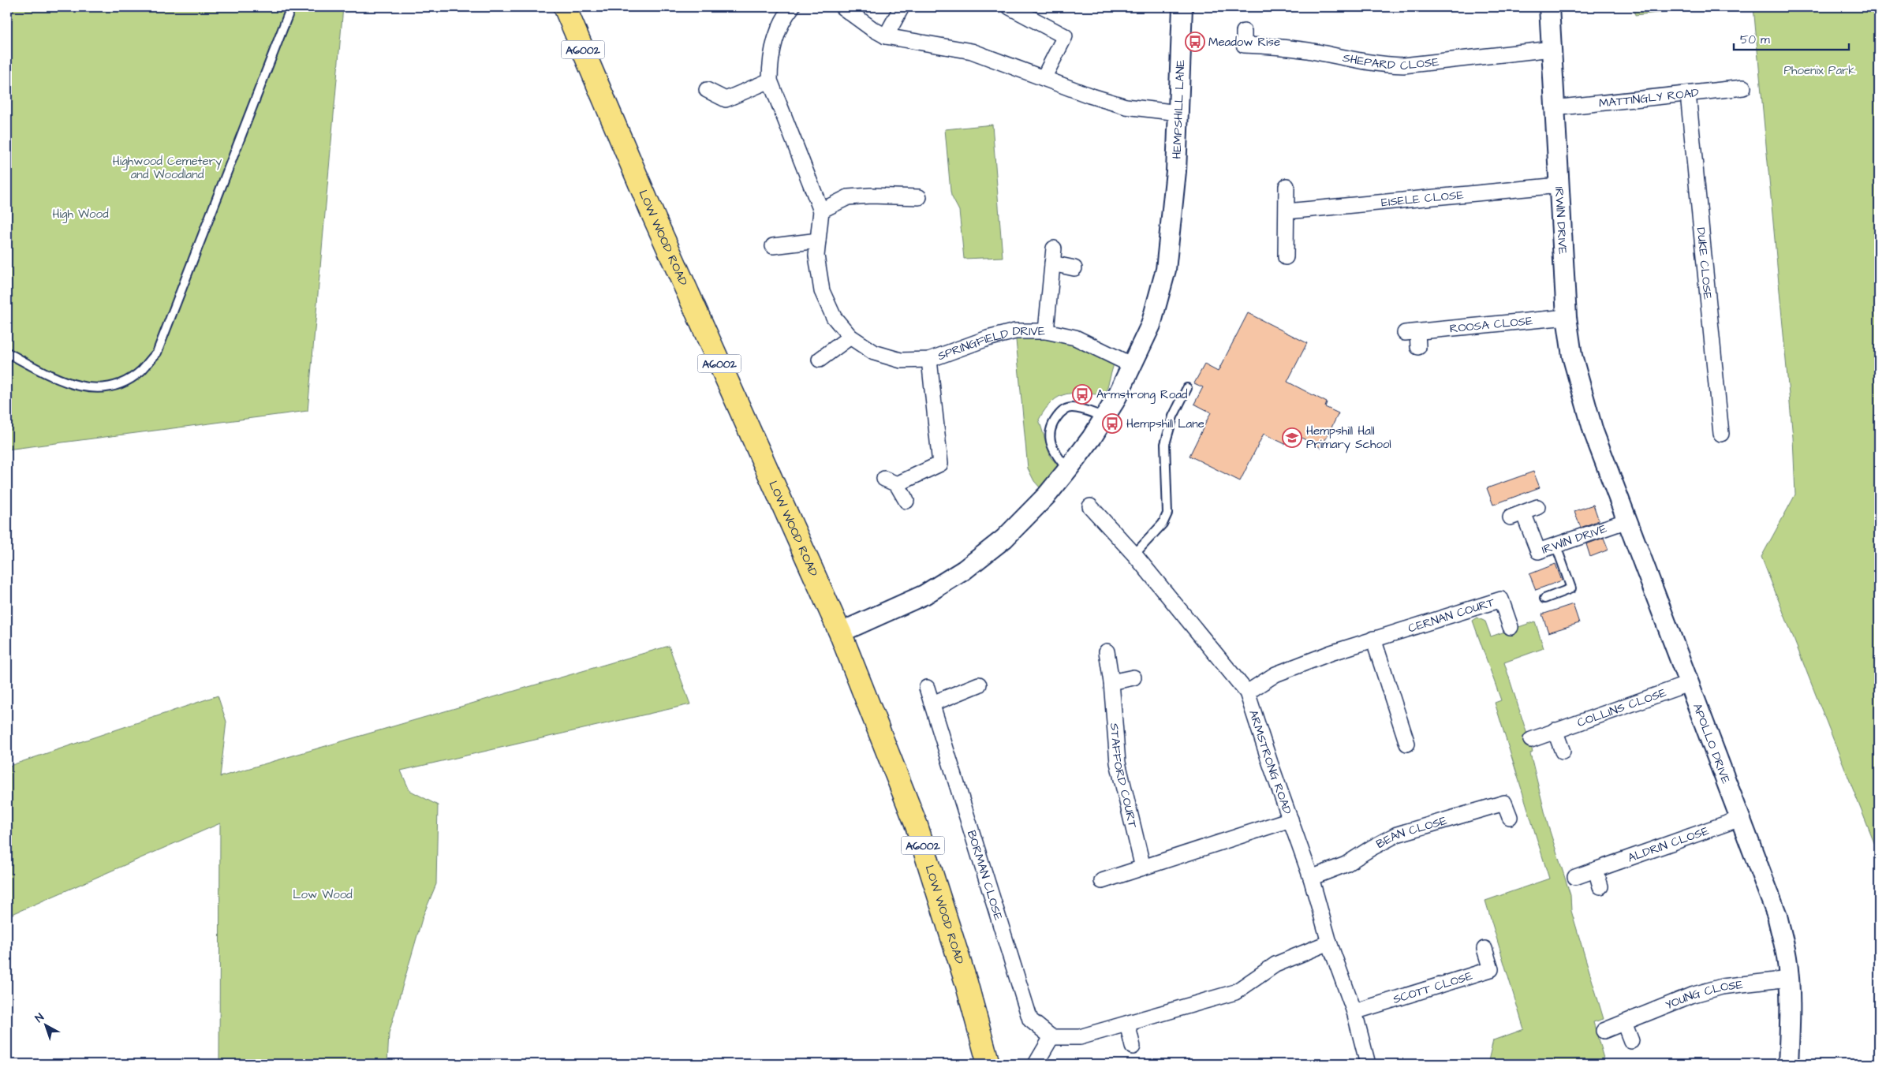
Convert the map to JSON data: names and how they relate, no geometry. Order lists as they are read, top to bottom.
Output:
{
  "streets": {
    "main road": ["A6002", "LOW WOOD ROAD"],
    "street": [
      "SHEPARD CLOSE",
      "MATTINGLY ROAD",
      "HEMPSHILL LANE",
      "EISELE CLOSE",
      "IRWIN DRIVE",
      "DUKE CLOSE",
      "ROOSA CLOSE",
      "SPRINGFIELD DRIVE",
      "CERNAN COURT",
      "COLLINS CLOSE",
      "APOLLO DRIVE",
      "ARMSTRONG ROAD",
      "STAFFORD COURT",
      "BEAN CLOSE",
      "ALDRIN CLOSE",
      "BORMAN CLOSE",
      "SCOTT CLOSE",
      "YOUNG CLOSE"
    ]
  },
  "crossings": [
    ["SHEPARD CLOSE", "IRWIN DRIVE"],
    ["MATTINGLY ROAD", "IRWIN DRIVE"],
    ["MATTINGLY ROAD", "DUKE CLOSE"],
    ["HEMPSHILL LANE", "LOW WOOD ROAD"],
    ["HEMPSHILL LANE", "SPRINGFIELD DRIVE"],
    ["EISELE CLOSE", "IRWIN DRIVE"],
    ["IRWIN DRIVE", "ROOSA CLOSE"],
    ["IRWIN DRIVE", "APOLLO DRIVE"],
    ["CERNAN COURT", "ARMSTRONG ROAD"],
    ["COLLINS CLOSE", "APOLLO DRIVE"],
    ["APOLLO DRIVE", "ALDRIN CLOSE"],
    ["APOLLO DRIVE", "YOUNG CLOSE"],
    ["ARMSTRONG ROAD", "BEAN CLOSE"],
    ["ARMSTRONG ROAD", "SCOTT CLOSE"]
  ],
  "parks": [
    "Phoenix Park",
    "Highwood Cemetery and Woodland",
    "High Wood",
    "Low Wood"
  ],
  "places": {
    "bus stop": ["Meadow Rise", "Armstrong Road", "Hempshill Lane"],
    "school or university": ["Hempshill Hall Primary School"]
  },
  "scale_bar": "50 m",
  "north": "top left"
}
